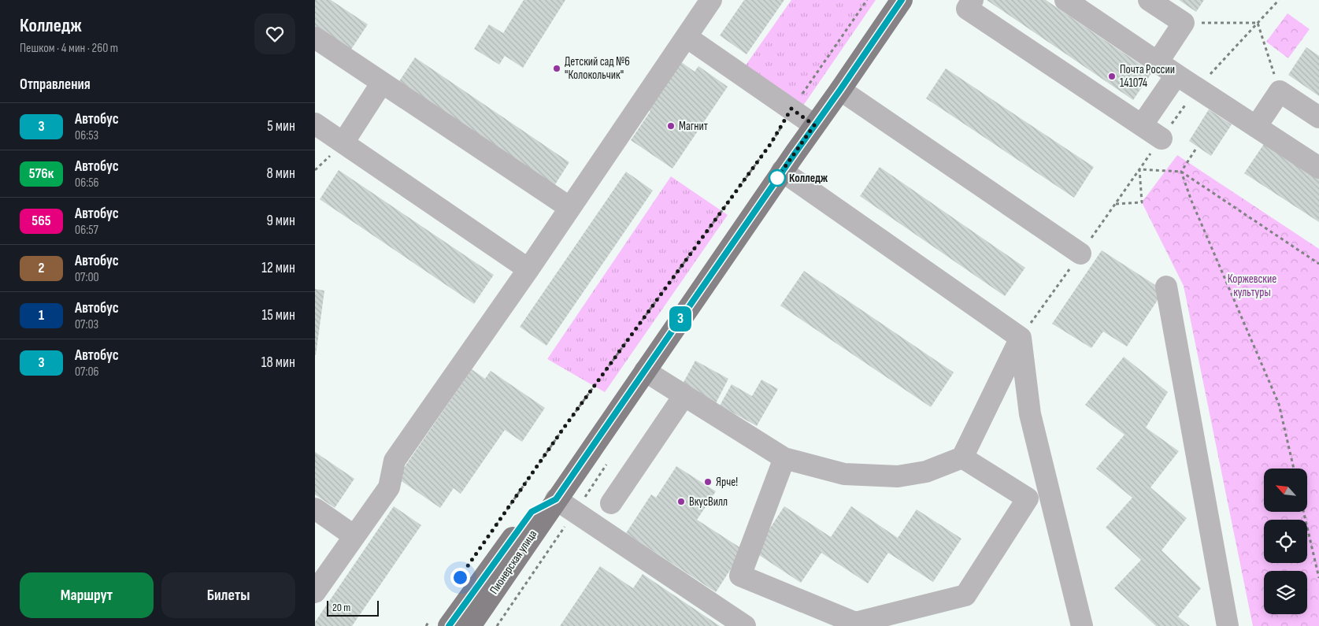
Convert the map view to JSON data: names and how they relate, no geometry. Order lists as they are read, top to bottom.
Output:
{
  "streets": {
    "main road": ["Пионерская улица"]
  },
  "parks": ["Коржевские культуры"],
  "places": [
    "Детский сад №6 \"Колокольчик\"",
    "Почта России 141074",
    "Магнит",
    "Колледж",
    "Ярче!",
    "ВкусВилл"
  ],
  "lines": ["bus line 3"],
  "scale_bar": "20 m",
  "north": "top left",
  "page": {
    "heading": [
      ["Колледж", "Пешком · 4 мин · 260 m"],
      "Отправления"
    ],
    "on_map": "3",
    "list": [
      {
        "mark": "3",
        "name": "Автобус",
        "note": "06:53",
        "value": "5 мин"
      },
      {
        "mark": "576к",
        "name": "Автобус",
        "note": "06:56",
        "value": "8 мин"
      },
      {
        "mark": "565",
        "name": "Автобус",
        "note": "06:57",
        "value": "9 мин"
      },
      {
        "mark": "2",
        "name": "Автобус",
        "note": "07:00",
        "value": "12 мин"
      },
      {
        "mark": "1",
        "name": "Автобус",
        "note": "07:03",
        "value": "15 мин"
      },
      {
        "mark": "3",
        "name": "Автобус",
        "note": "07:06",
        "value": "18 мин"
      }
    ],
    "buttons": ["Маршрут", "Билеты"],
    "scale": "20 m"
  }
}
